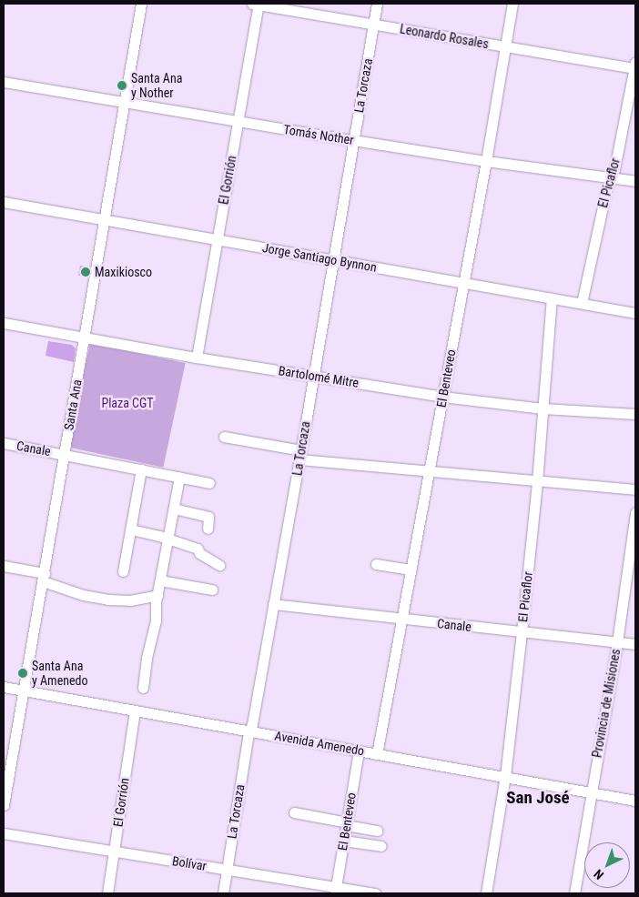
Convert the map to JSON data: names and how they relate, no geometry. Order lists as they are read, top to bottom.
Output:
{
  "streets": {
    "street": [
      "Leonardo Rosales",
      "La Torcaza",
      "Tomás Nother",
      "El Gorrión",
      "El Picaflor",
      "Jorge Santiago Bynnon",
      "Bartolomé Mitre",
      "El Benteveo",
      "Santa Ana",
      "Canale",
      "Provincia de Misiones",
      "Avenida Amenedo",
      "Bolívar"
    ]
  },
  "crossings": [
    ["Leonardo Rosales", "La Torcaza"],
    ["Leonardo Rosales", "El Gorrión"],
    ["Leonardo Rosales", "El Picaflor"],
    ["Leonardo Rosales", "El Benteveo"],
    ["La Torcaza", "Tomás Nother"],
    ["La Torcaza", "Jorge Santiago Bynnon"],
    ["La Torcaza", "Bartolomé Mitre"],
    ["La Torcaza", "Canale"],
    ["La Torcaza", "Avenida Amenedo"],
    ["La Torcaza", "Bolívar"],
    ["Tomás Nother", "El Gorrión"],
    ["Tomás Nother", "El Picaflor"],
    ["Tomás Nother", "El Benteveo"],
    ["Tomás Nother", "Santa Ana"],
    ["El Gorrión", "Jorge Santiago Bynnon"],
    ["El Gorrión", "Bartolomé Mitre"],
    ["El Gorrión", "Avenida Amenedo"],
    ["El Gorrión", "Bolívar"],
    ["El Picaflor", "Jorge Santiago Bynnon"],
    ["El Picaflor", "Bartolomé Mitre"],
    ["El Picaflor", "Canale"],
    ["El Picaflor", "Avenida Amenedo"],
    ["Jorge Santiago Bynnon", "El Benteveo"],
    ["Jorge Santiago Bynnon", "Santa Ana"],
    ["Bartolomé Mitre", "El Benteveo"],
    ["Bartolomé Mitre", "Santa Ana"],
    ["El Benteveo", "Canale"],
    ["El Benteveo", "Avenida Amenedo"],
    ["El Benteveo", "Bolívar"],
    ["Santa Ana", "Canale"],
    ["Santa Ana", "Avenida Amenedo"],
    ["Canale", "Provincia de Misiones"],
    ["Provincia de Misiones", "Avenida Amenedo"]
  ],
  "districts": ["San José"],
  "parks": ["Plaza CGT"],
  "places": ["Santa Ana y Nother", "Maxikiosco", "Santa Ana y Amenedo"],
  "north": "bottom left"
}
